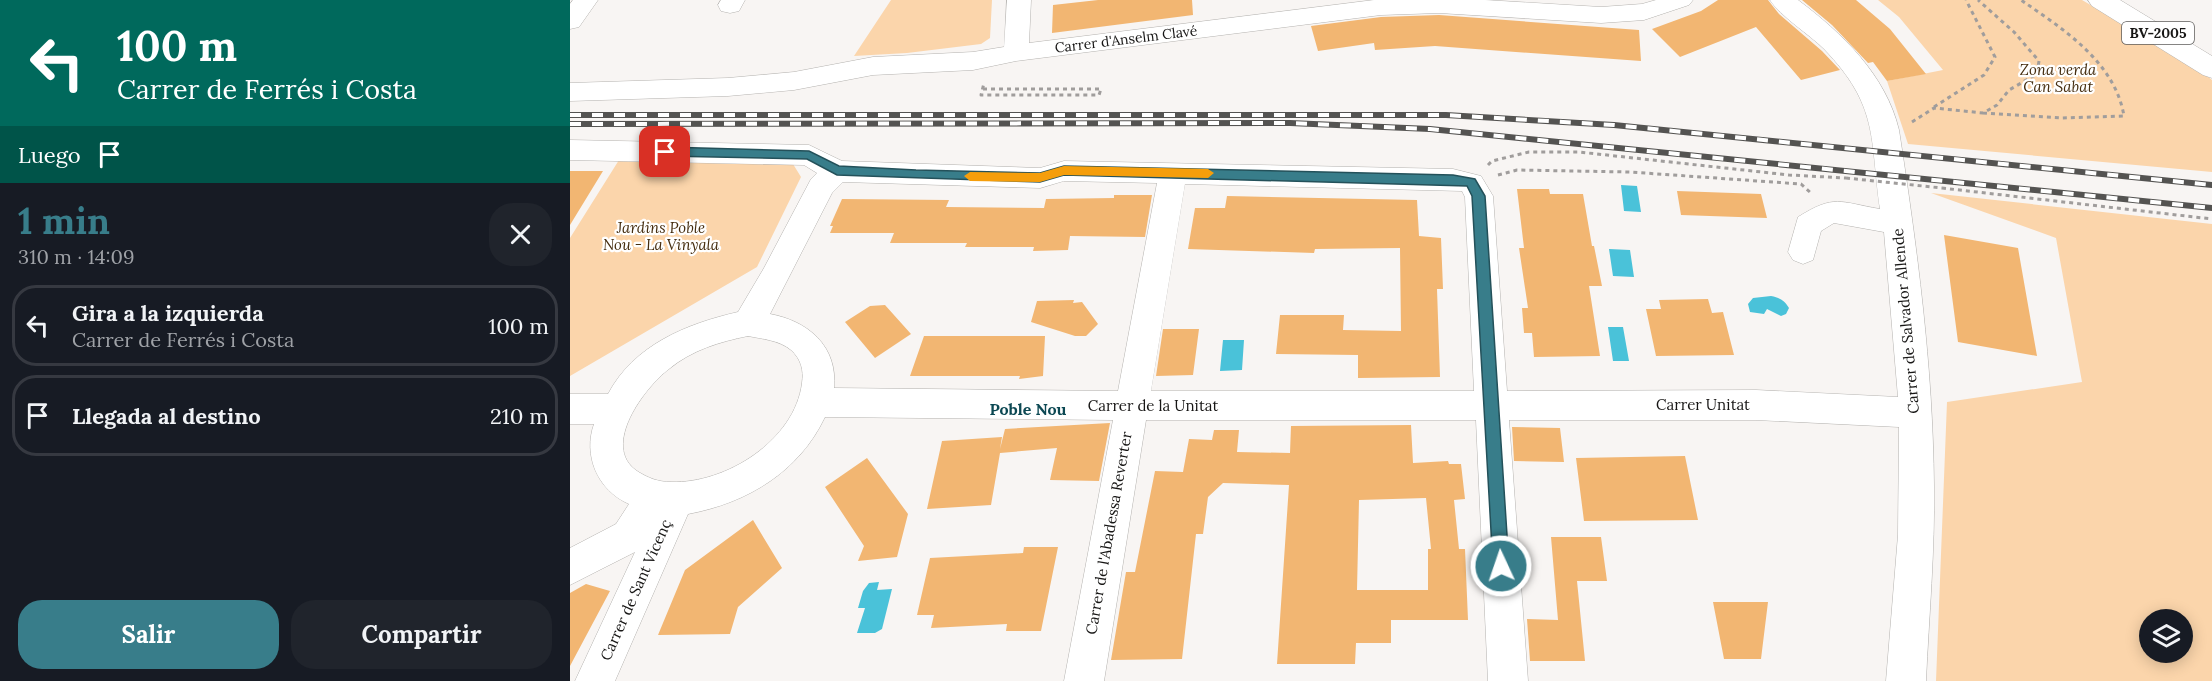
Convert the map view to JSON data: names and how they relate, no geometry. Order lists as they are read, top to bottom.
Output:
{
  "streets": {
    "main road": ["BV-2005"],
    "street": [
      "Carrer d'Anselm Clavé",
      "Carrer de Salvador Allende",
      "Carrer Unitat",
      "Carrer de la Unitat",
      "Carrer de l'Abadessa Reverter",
      "Carrer de Sant Vicenç"
    ]
  },
  "crossings": [
    ["Carrer de Salvador Allende", "Carrer Unitat"],
    ["Carrer Unitat", "Carrer de la Unitat"],
    ["Carrer de la Unitat", "Carrer de l'Abadessa Reverter"],
    ["Carrer de la Unitat", "Carrer de Sant Vicenç"]
  ],
  "districts": ["Poble Nou"],
  "parks": ["Zona verda Can Sabat", "Jardins Poble Nou - La Vinyala"],
  "page": {
    "turn": ["100 m", "Carrer de Ferrés i Costa"],
    "then": "Luego",
    "heading": ["1 min", "310 m · 14:09"],
    "list": [
      {
        "name": "Gira a la izquierda",
        "note": "Carrer de Ferrés i Costa",
        "value": "100 m"
      },
      {
        "name": "Llegada al destino",
        "value": "210 m"
      }
    ],
    "buttons": ["Salir", "Compartir"]
  }
}
